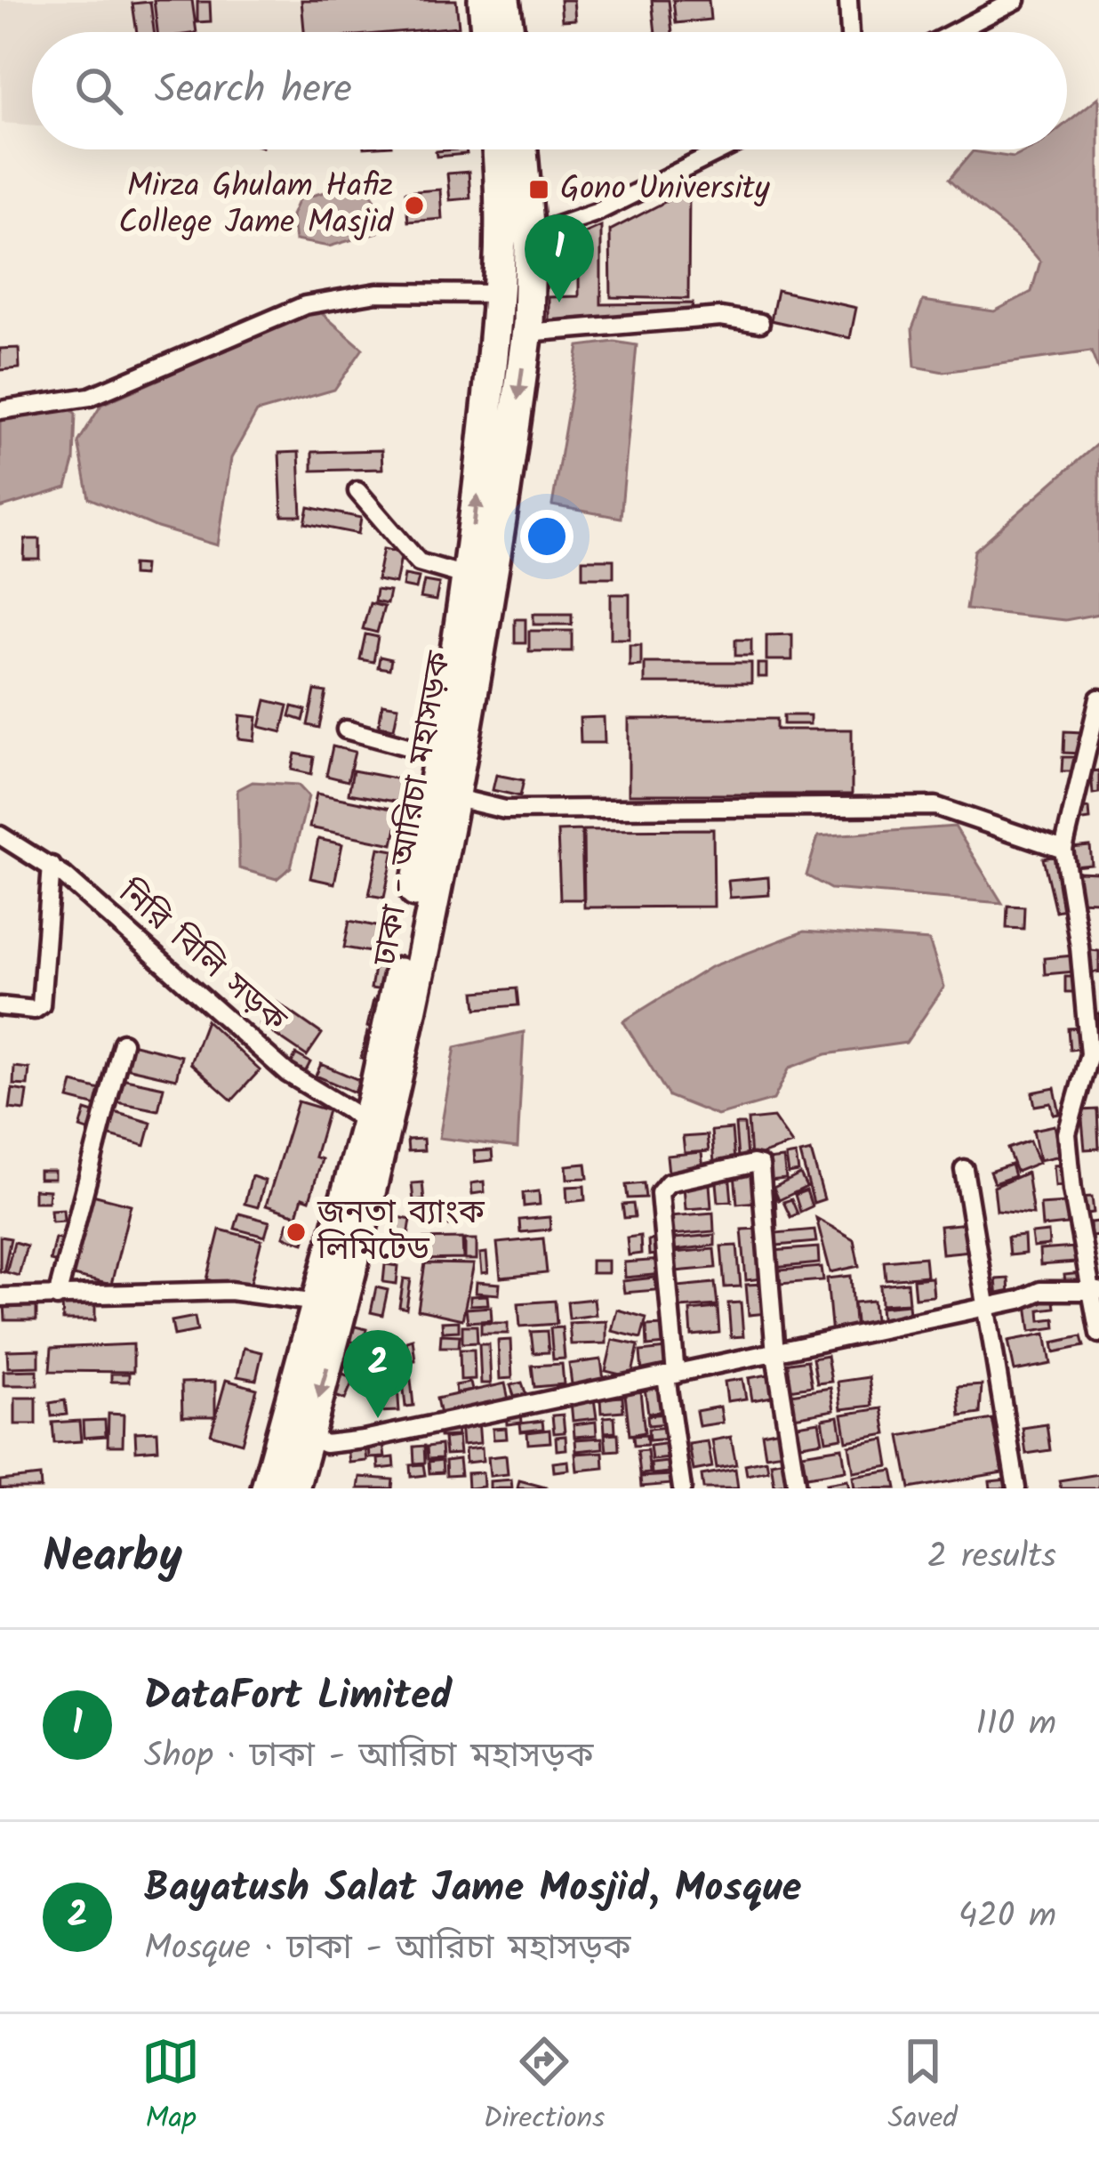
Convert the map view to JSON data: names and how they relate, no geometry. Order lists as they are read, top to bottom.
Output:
{
  "streets": {
    "highway": ["ঢাকা - আরিচা মহাসড়ক"],
    "street": ["নিরি বিলি সড়ক"]
  },
  "places": {
    "transit": ["Gono University"],
    "other": ["Mirza Ghulam Hafiz College Jame Masjid", "জনতা ব্যাংক লিমিটেড"]
  },
  "page": {
    "search": "Search here",
    "pins": ["1", "2"],
    "heading": ["Nearby", "2 results"],
    "list": [
      {
        "mark": "1",
        "name": "DataFort Limited",
        "note": "Shop · ঢাকা - আরিচা মহাসড়ক",
        "value": "110 m"
      },
      {
        "mark": "2",
        "name": "Bayatush Salat Jame Mosjid, Mosque",
        "note": "Mosque · ঢাকা - আরিচা মহাসড়ক",
        "value": "420 m"
      }
    ],
    "nav": ["Map", "Directions", "Saved"]
  }
}
